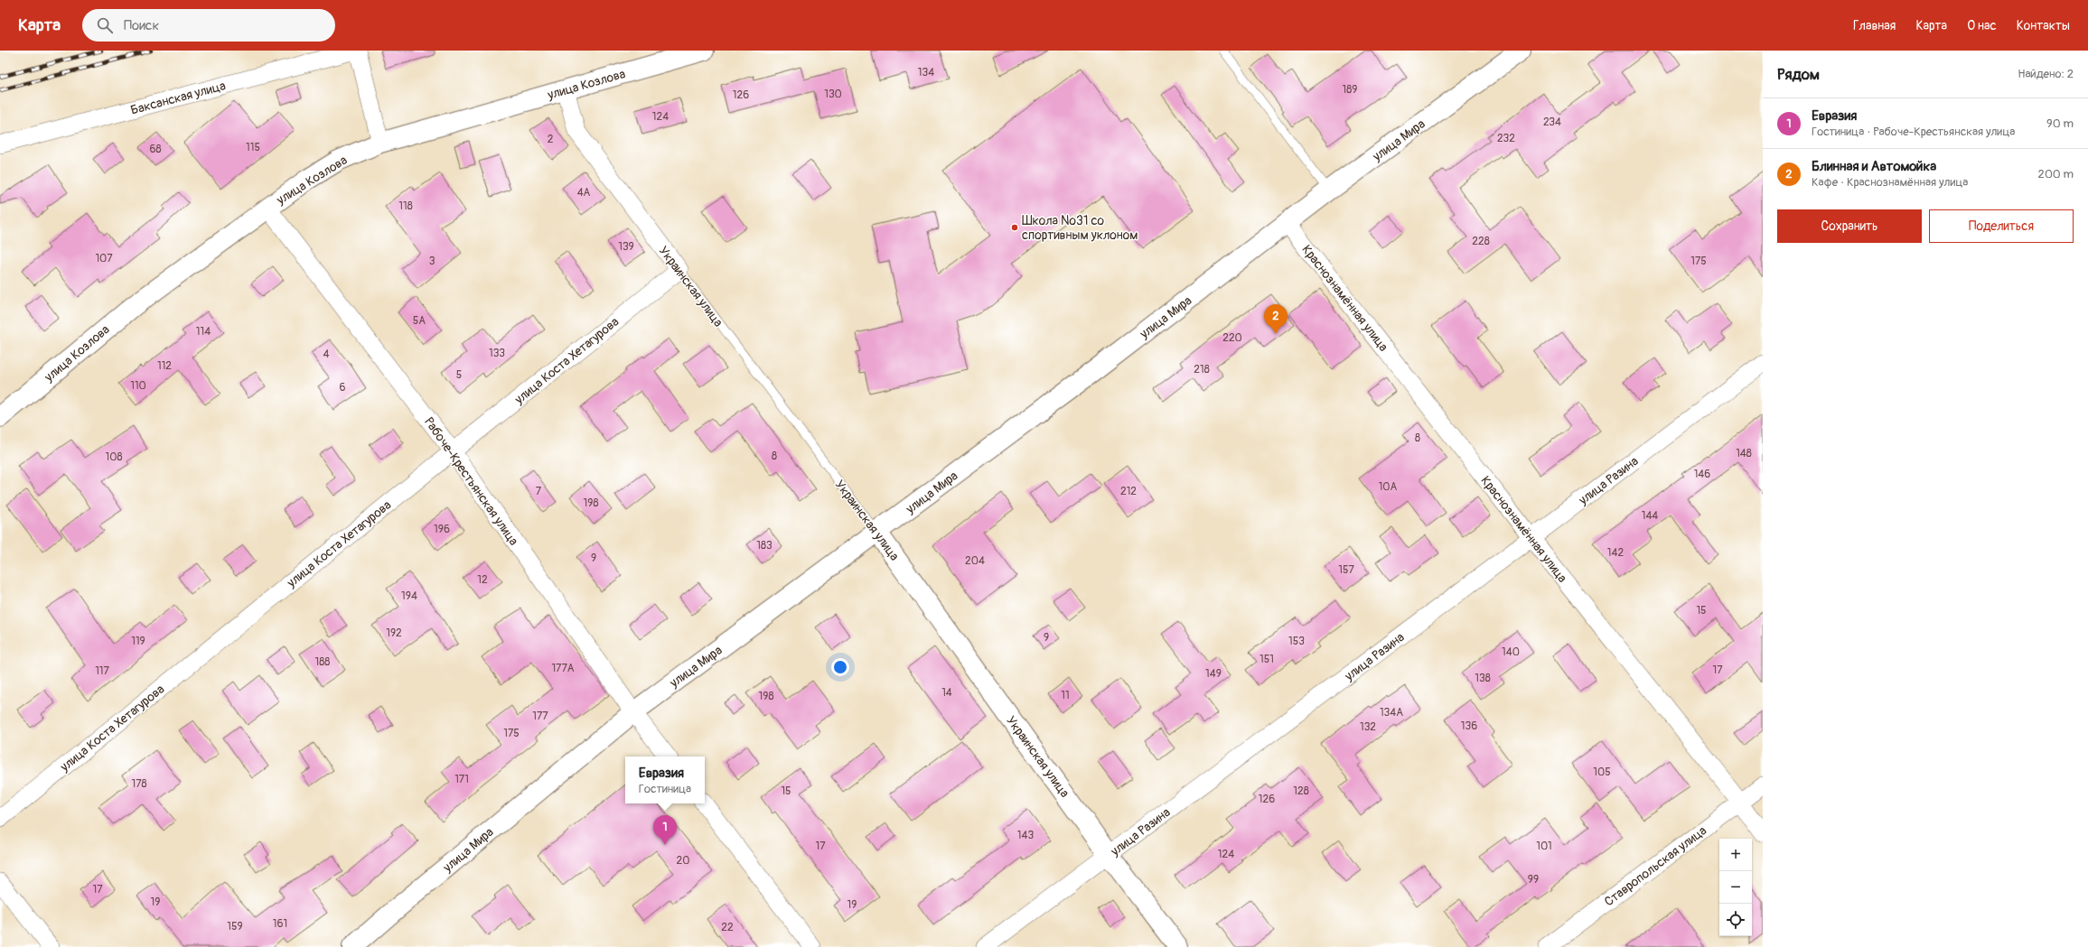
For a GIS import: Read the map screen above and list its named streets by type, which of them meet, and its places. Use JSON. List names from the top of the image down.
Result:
{
  "streets": {
    "main road": ["улица Козлова", "улица Мира", "Украинская улица"],
    "street": [
      "Баксанская улица",
      "Краснознамённая улица",
      "улица Коста Хетагурова",
      "улица Разина",
      "Рабоче-Крестьянская улица",
      "Ставропольская улица"
    ]
  },
  "crossings": [
    ["улица Козлова", "Баксанская улица"],
    ["улица Козлова", "Украинская улица"],
    ["улица Козлова", "Рабоче-Крестьянская улица"],
    ["улица Мира", "Украинская улица"],
    ["улица Мира", "Краснознамённая улица"],
    ["улица Мира", "Рабоче-Крестьянская улица"],
    ["Украинская улица", "улица Коста Хетагурова"],
    ["Украинская улица", "улица Разина"],
    ["Краснознамённая улица", "улица Разина"],
    ["Краснознамённая улица", "Ставропольская улица"],
    ["улица Коста Хетагурова", "Рабоче-Крестьянская улица"]
  ],
  "places": ["Школа №31 со спортивным уклоном"],
  "house_numbers": [
    "134",
    "189",
    "130",
    "126",
    "124",
    "234",
    "232",
    "2",
    "115",
    "68",
    "4А",
    "118",
    "228",
    "139",
    "107",
    "3",
    "175",
    "5А",
    "114",
    "220",
    "133",
    "4",
    "112",
    "218",
    "5",
    "110",
    "6",
    "8",
    "148",
    "8",
    "108",
    "146",
    "10А",
    "7",
    "212",
    "198",
    "144",
    "196",
    "183",
    "142",
    "9",
    "204",
    "157",
    "12",
    "194",
    "15",
    "192",
    "9",
    "119",
    "153",
    "140",
    "151",
    "188",
    "177А",
    "17",
    "117",
    "149",
    "138",
    "14",
    "11",
    "198",
    "134А",
    "177",
    "136",
    "132",
    "175",
    "105",
    "171",
    "178",
    "15",
    "128",
    "126",
    "143",
    "17",
    "101",
    "124",
    "20",
    "99",
    "17",
    "19",
    "19",
    "161",
    "159",
    "22"
  ],
  "page": {
    "header": "Карта",
    "search": "Поиск",
    "nav": [
      "Главная",
      "Карта",
      "О нас",
      "Контакты"
    ],
    "heading": ["Рядом", "Найдено: 2"],
    "list": [
      {
        "mark": "1",
        "name": "Евразия",
        "note": "Гостиница · Рабоче-Крестьянская улица",
        "value": "90 m"
      },
      {
        "mark": "2",
        "name": "Блинная и Автомойка",
        "note": "Кафе · Краснознамённая улица",
        "value": "200 m"
      }
    ],
    "buttons": ["Сохранить", "Поделиться"],
    "pins": ["2", "1"],
    "popup": ["Евразия", "Гостиница"],
    "map_buttons": ["+", "−"]
  }
}
